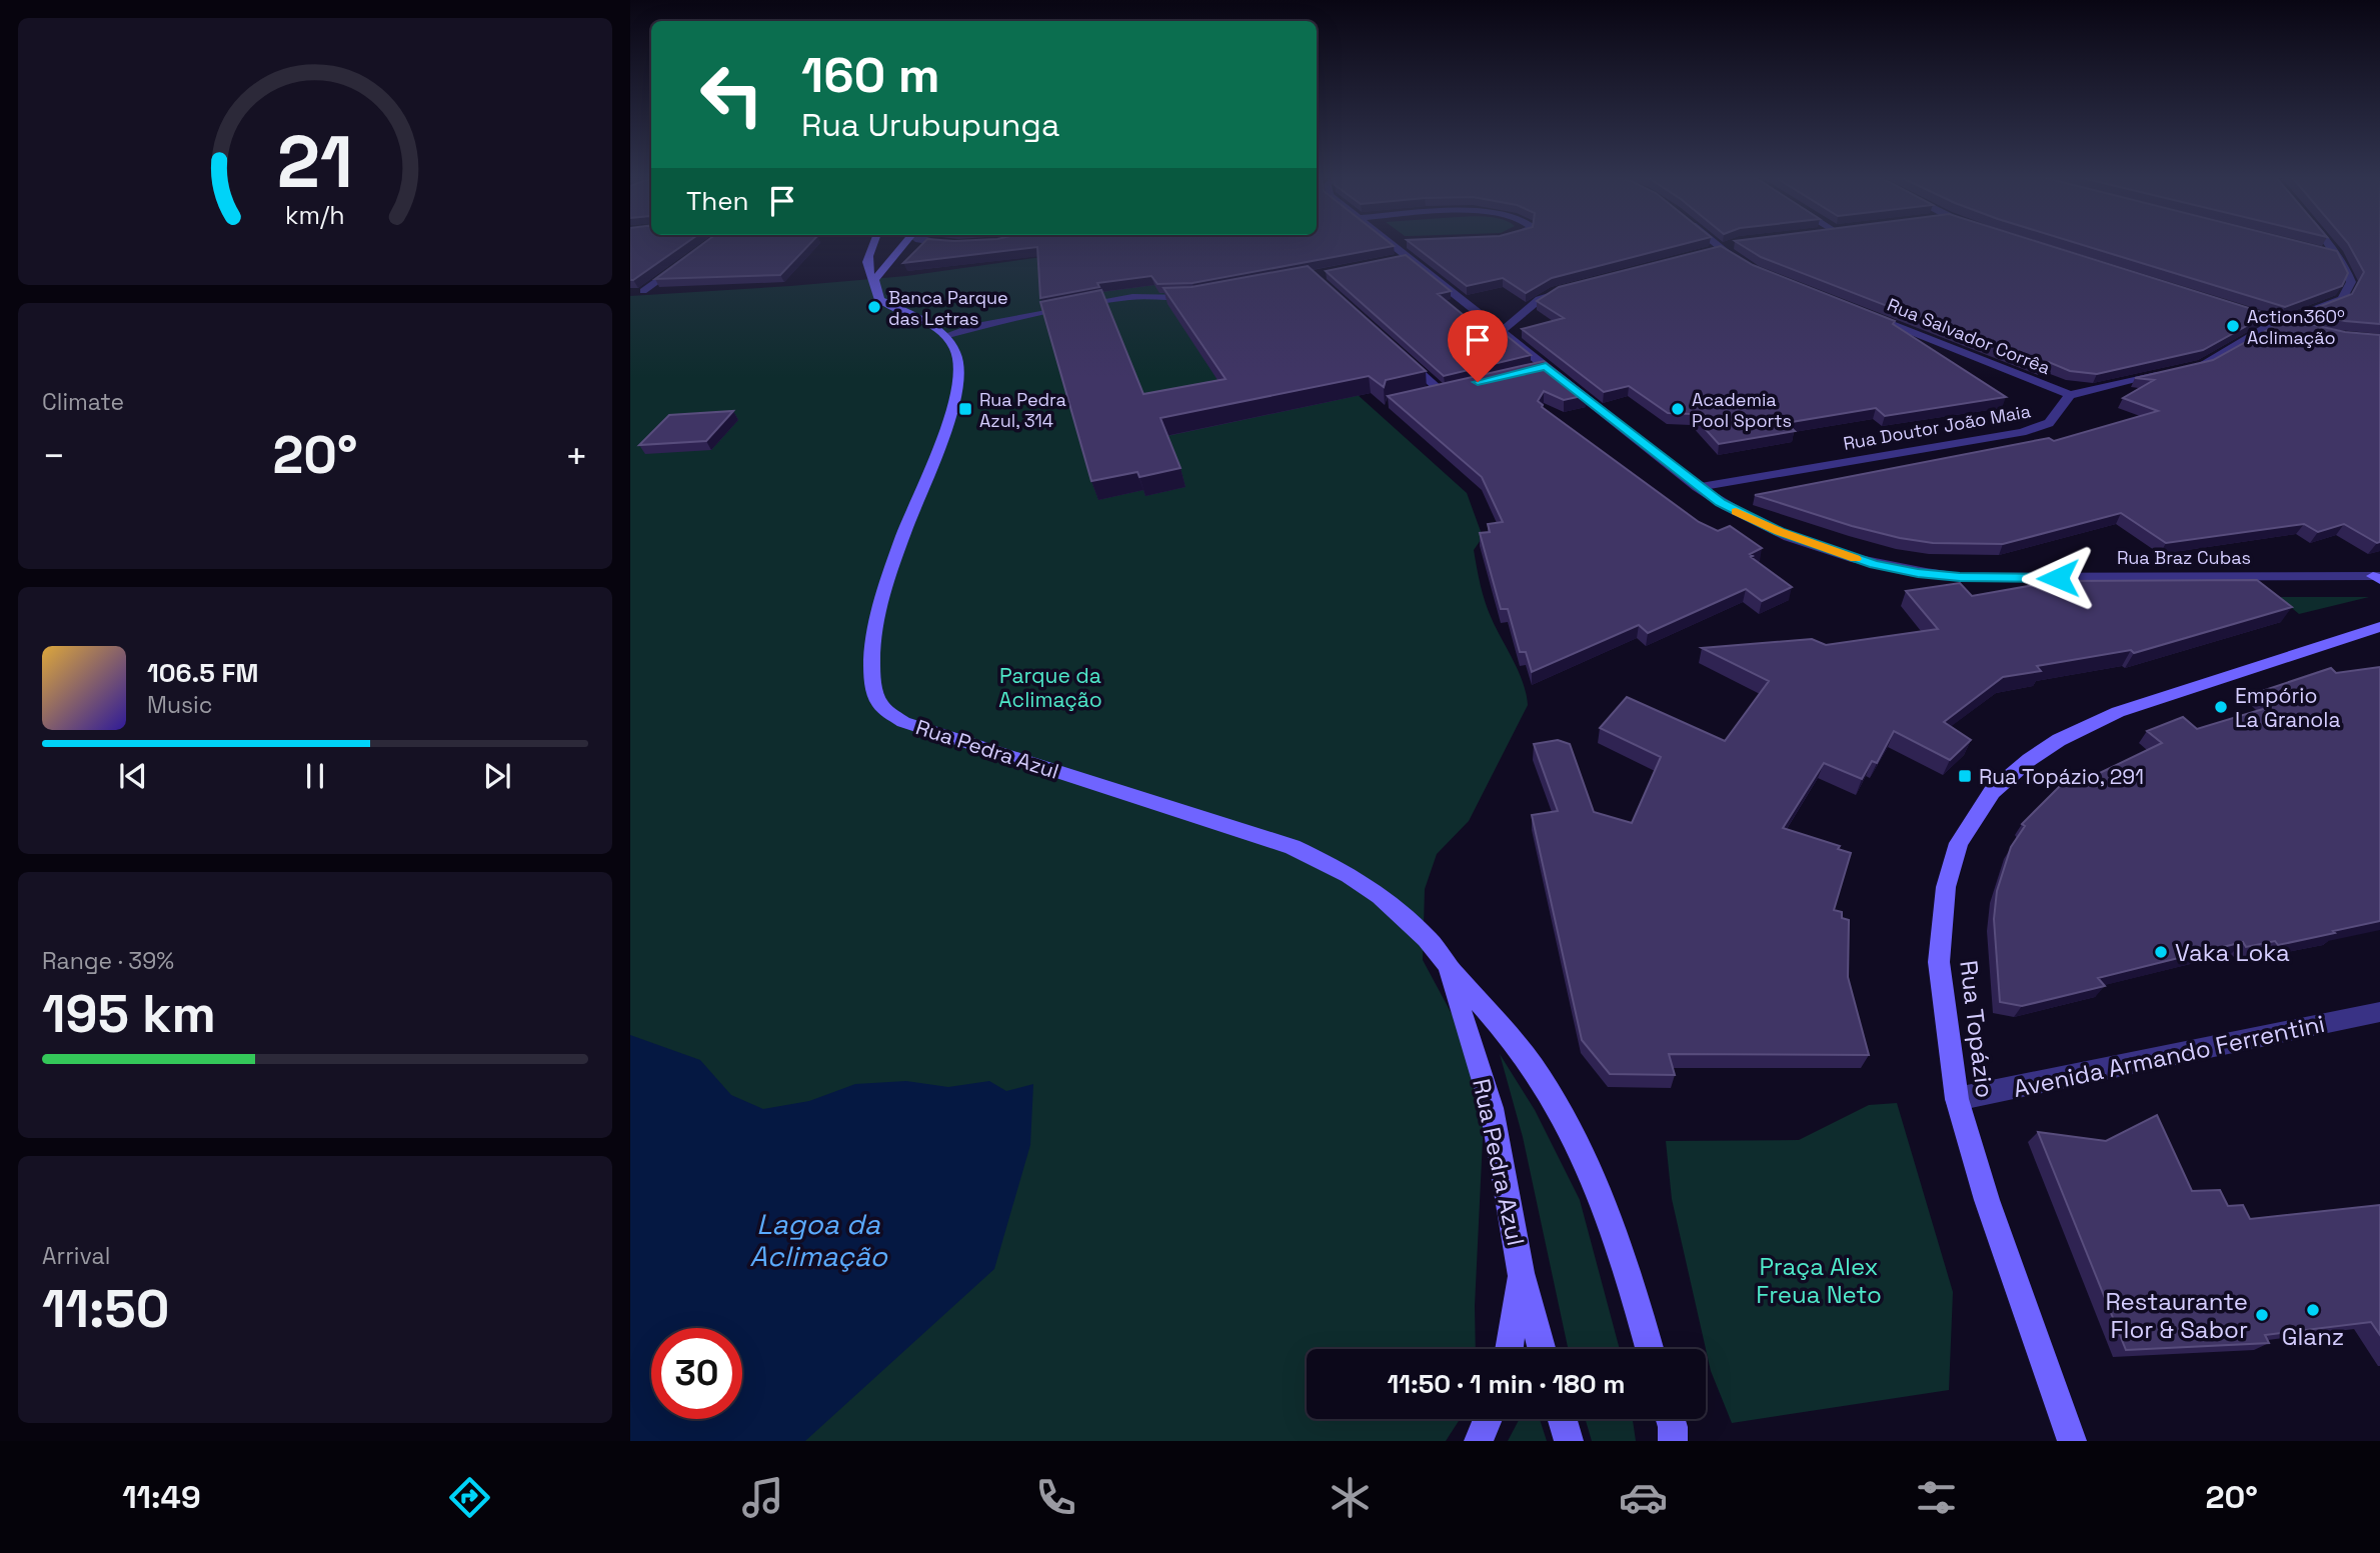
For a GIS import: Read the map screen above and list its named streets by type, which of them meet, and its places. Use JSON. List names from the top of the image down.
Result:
{
  "streets": {
    "street": [
      "Rua Salvador Corrêa",
      "Rua Doutor João Maia",
      "Rua Braz Cubas",
      "Rua Pedra Azul",
      "Rua Topázio",
      "Avenida Armando Ferrentini"
    ]
  },
  "crossings": [
    ["Rua Salvador Corrêa", "Rua Doutor João Maia"],
    ["Rua Doutor João Maia", "Rua Braz Cubas"],
    ["Rua Topázio", "Avenida Armando Ferrentini"]
  ],
  "water": ["Lagoa da Aclimação"],
  "parks": ["Parque da Aclimação", "Praça Alex Freua Neto"],
  "places": {
    "other": [
      "Banca Parque das Letras",
      "Action360º Aclimação",
      "Academia Pool Sports",
      "Empório La Granola",
      "Vaka Loka",
      "Glanz",
      "Restaurante Flor & Sabor"
    ],
    "transit": ["Rua Pedra Azul, 314", "Rua Topázio, 291"]
  },
  "page": {
    "turn": ["160 m", "Rua Urubupunga"],
    "then": "Then",
    "tile": [
      "Climate",
      ["Range · 39%", "195 km"],
      ["Arrival", "11:50"]
    ],
    "heat": ["−", "20°", "+"],
    "song": ["106.5 FM", "Music"],
    "limit": "30",
    "trip": "11:50 · 1 min · 180 m",
    "tabs": ["11:49", "20°"],
    "gauge": ["21", "km/h"]
  }
}
